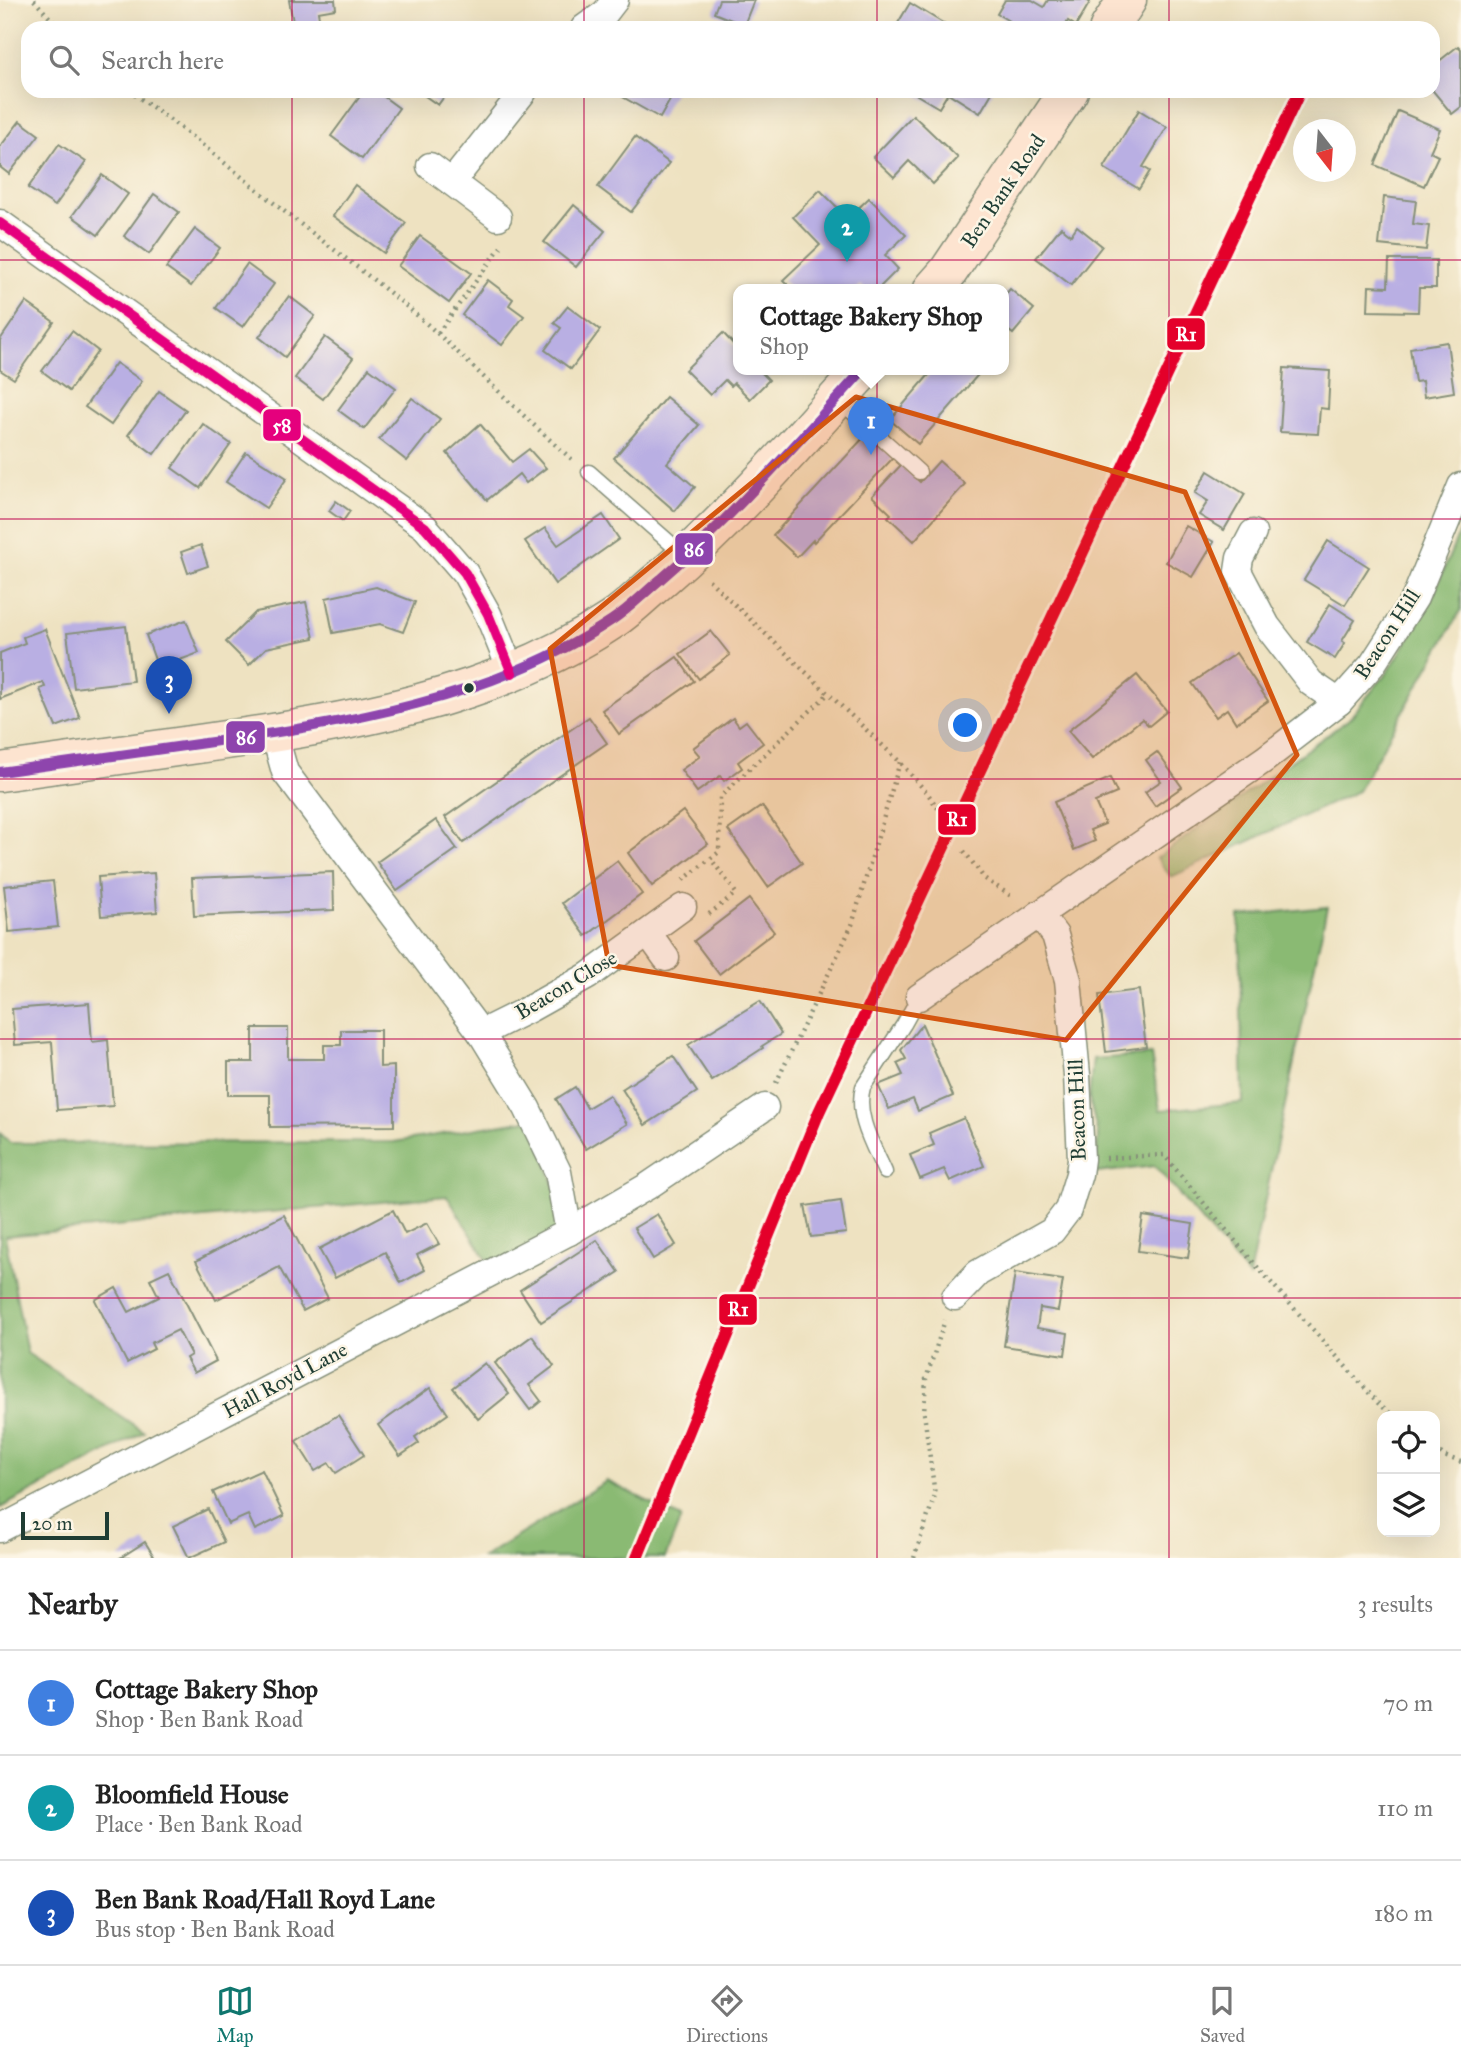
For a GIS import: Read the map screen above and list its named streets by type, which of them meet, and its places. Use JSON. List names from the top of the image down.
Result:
{
  "streets": {
    "main road": ["Ben Bank Road"],
    "street": ["Beacon Hill", "Beacon Close", "Hall Royd Lane"]
  },
  "lines": ["transit line R1", "transit line 58", "transit line 86"],
  "scale_bar": "20 m",
  "north": "bottom",
  "page": {
    "search": "Search here",
    "pins": ["2", "1", "3"],
    "popup": ["Cottage Bakery Shop", "Shop"],
    "scale": "20 m",
    "heading": ["Nearby", "3 results"],
    "list": [
      {
        "mark": "1",
        "name": "Cottage Bakery Shop",
        "note": "Shop · Ben Bank Road",
        "value": "70 m"
      },
      {
        "mark": "2",
        "name": "Bloomfield House",
        "note": "Place · Ben Bank Road",
        "value": "110 m"
      },
      {
        "mark": "3",
        "name": "Ben Bank Road/Hall Royd Lane",
        "note": "Bus stop · Ben Bank Road",
        "value": "180 m"
      }
    ],
    "nav": ["Map", "Directions", "Saved"]
  }
}
